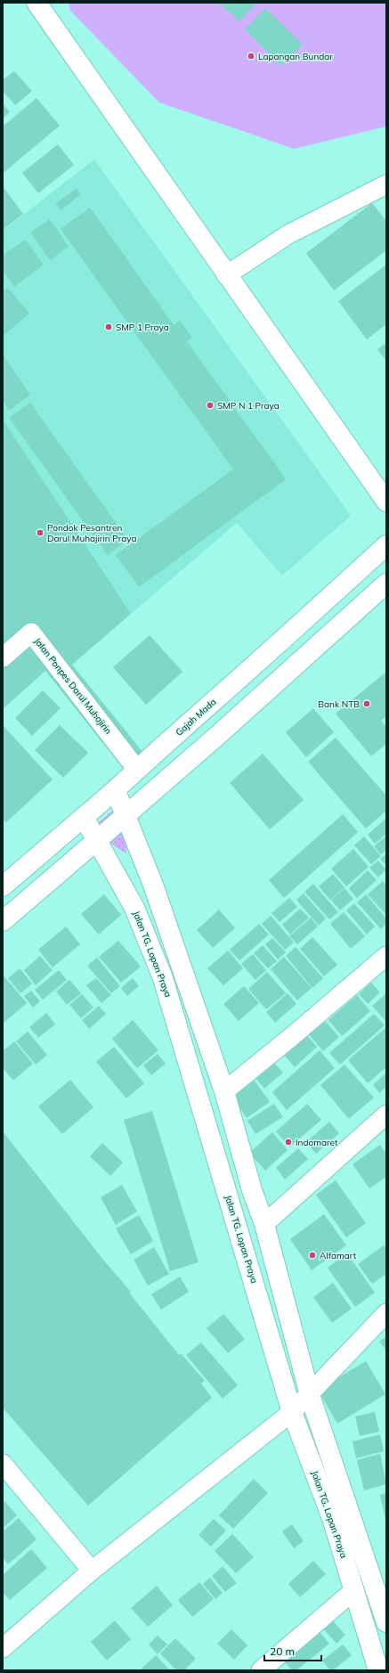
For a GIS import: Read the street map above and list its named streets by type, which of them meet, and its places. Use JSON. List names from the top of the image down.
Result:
{
  "streets": {
    "main road": ["Gajah Mada", "Jalan TG. Lopan Praya"],
    "street": ["Jalan Ponpes Darul Muhajirin"]
  },
  "crossings": [
    ["Jalan Ponpes Darul Muhajirin", "Gajah Mada"],
    ["Gajah Mada", "Jalan TG. Lopan Praya"]
  ],
  "places": [
    "Lapangan Bundar",
    "SMP 1 Praya",
    "SMP N 1 Praya",
    "Pondok Pesantren Darul Muhajirin Praya",
    "Bank NTB",
    "Indomaret",
    "Alfamart"
  ],
  "scale_bar": "20 m"
}
